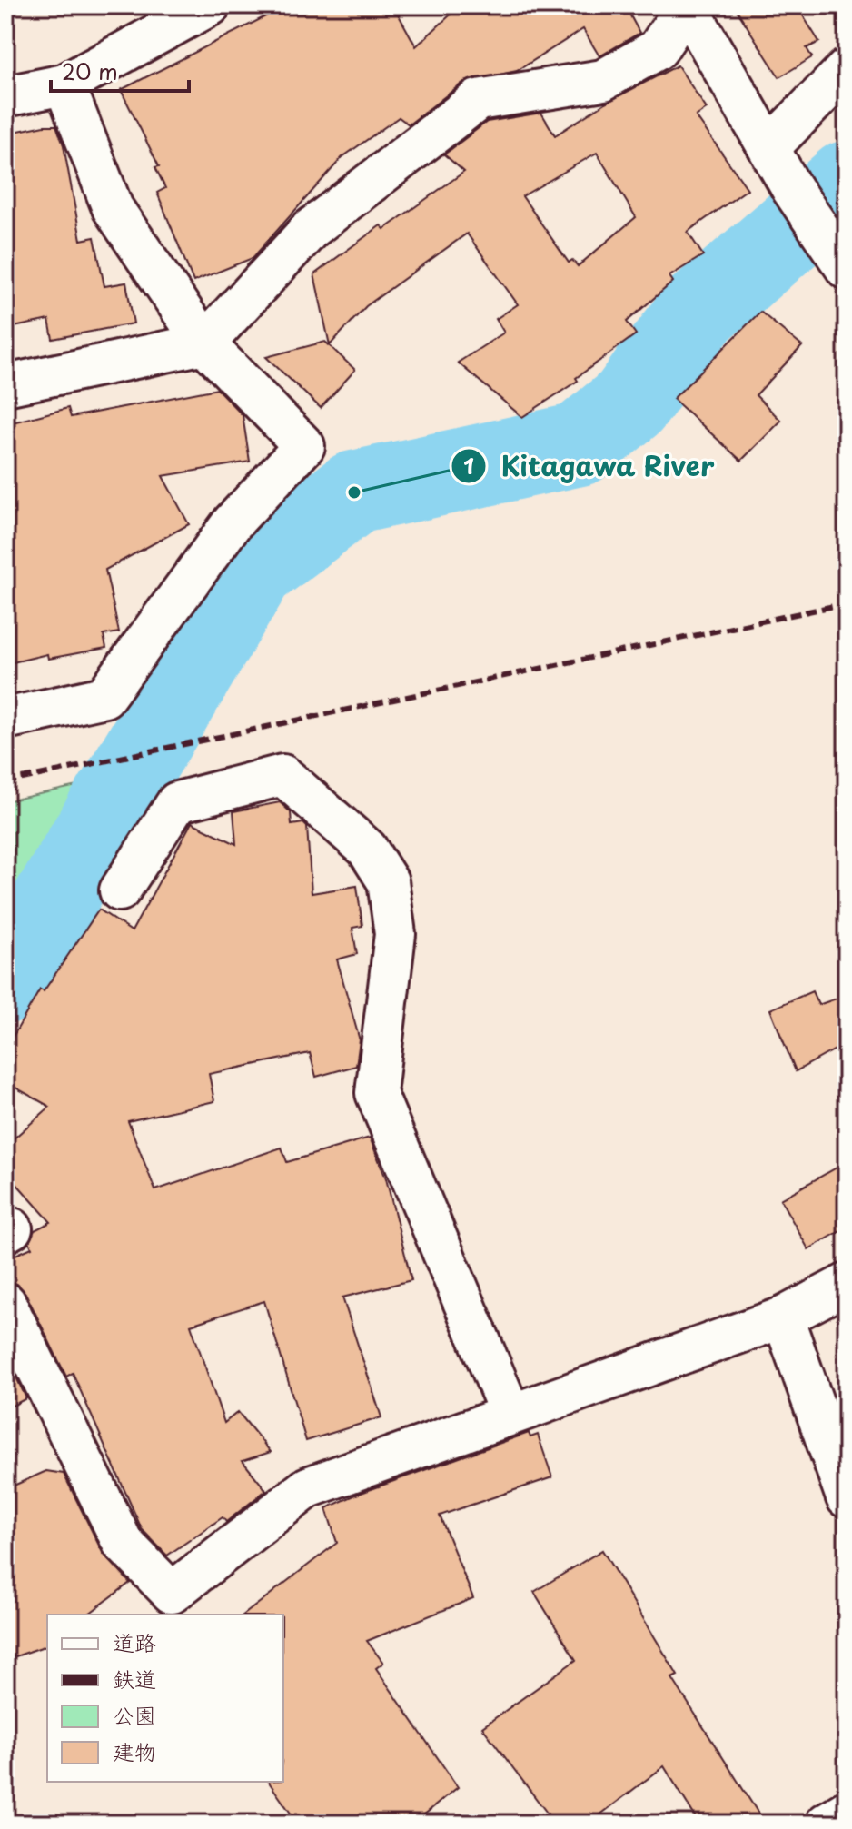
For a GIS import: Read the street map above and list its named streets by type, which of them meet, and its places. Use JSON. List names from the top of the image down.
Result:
{
  "places": ["Kitagawa River"],
  "legend": [
    "道路",
    "鉄道",
    "公園",
    "建物"
  ],
  "scale_bar": "20 m"
}
